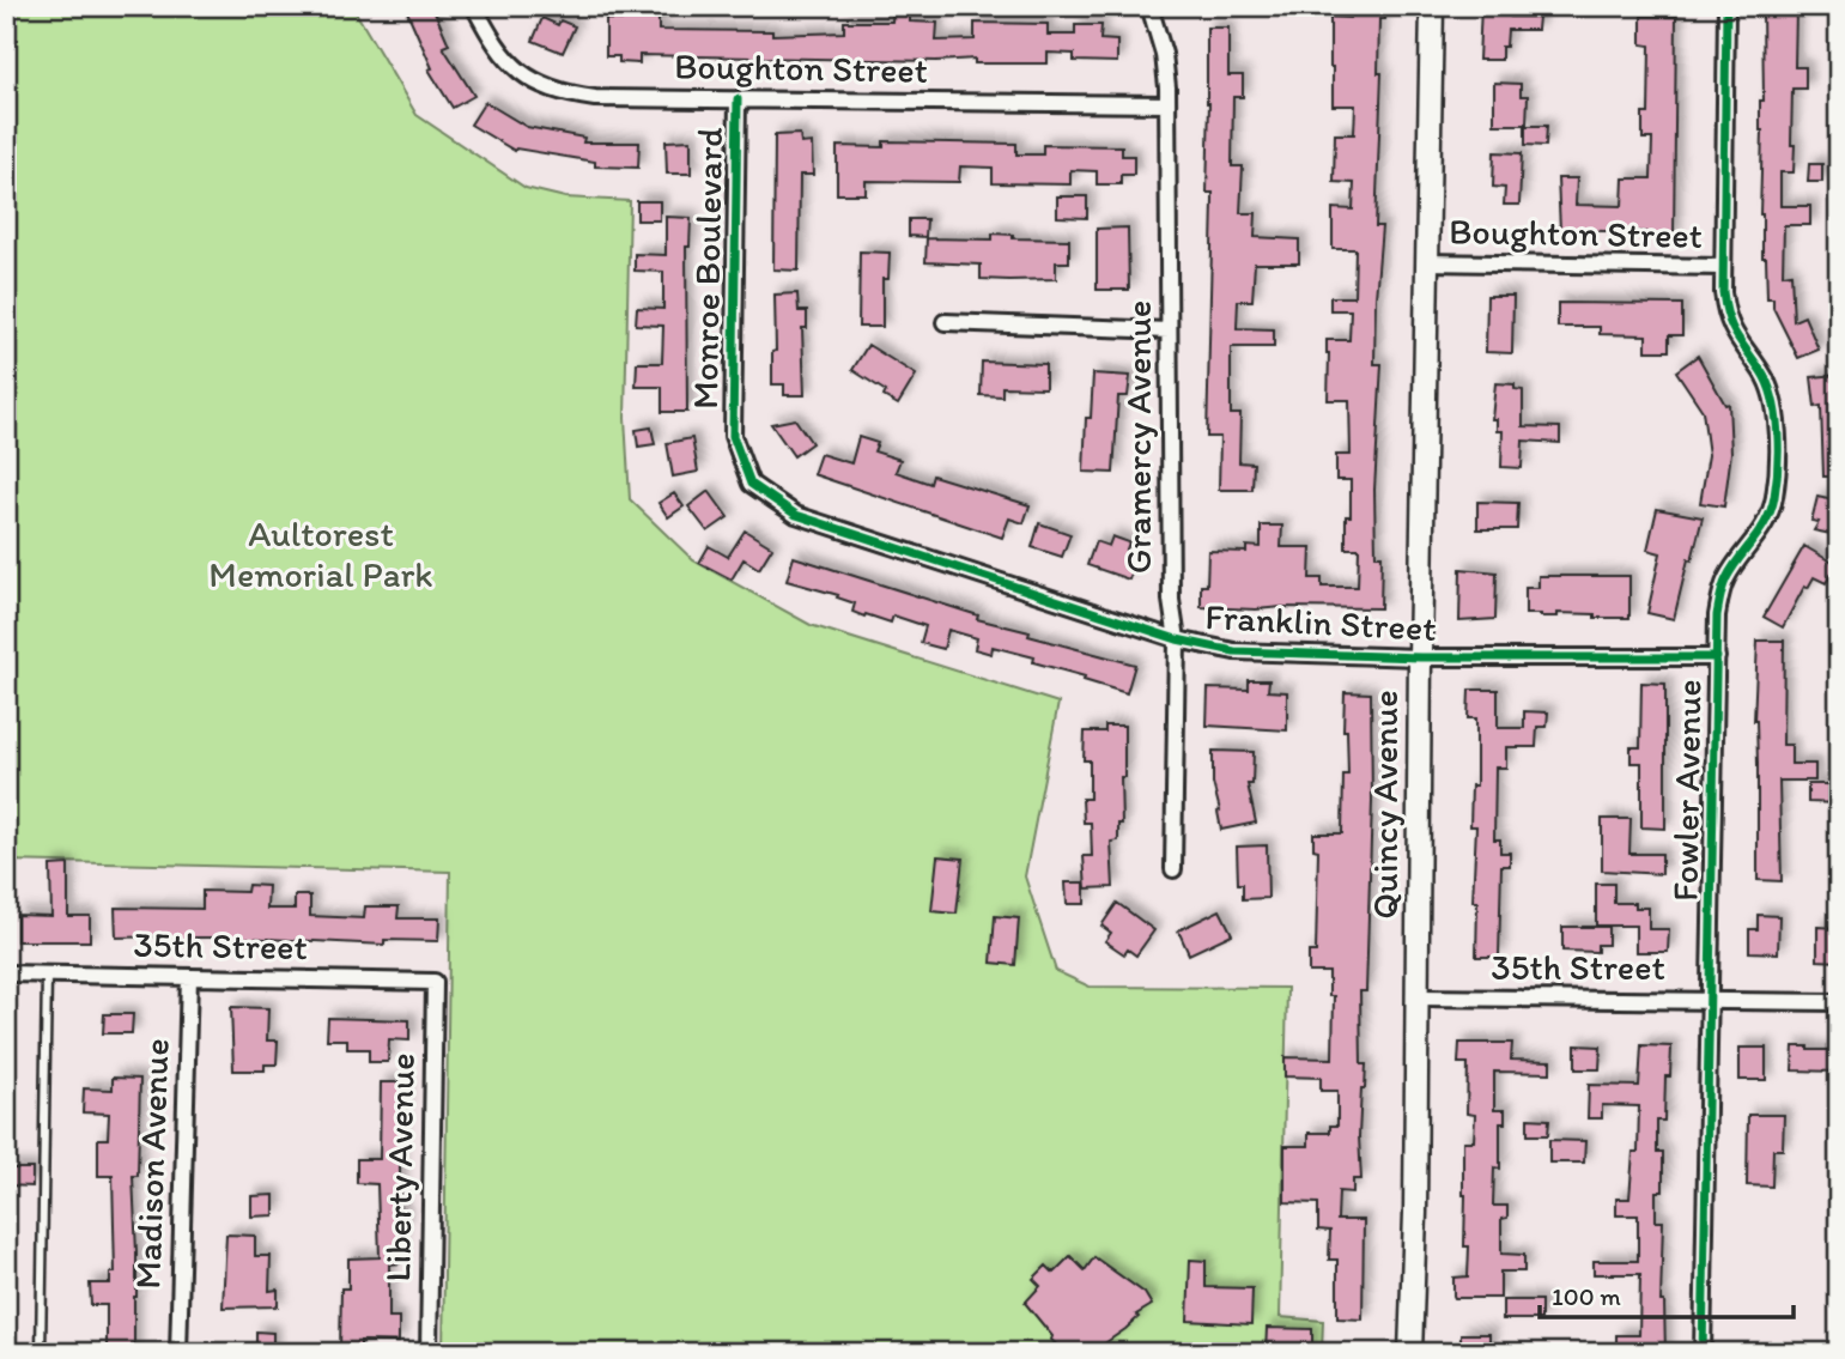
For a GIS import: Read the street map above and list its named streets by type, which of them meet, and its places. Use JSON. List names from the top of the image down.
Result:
{
  "streets": {
    "street": [
      "Boughton Street",
      "Monroe Boulevard",
      "Gramercy Avenue",
      "Franklin Street",
      "Fowler Avenue",
      "Quincy Avenue",
      "35th Street",
      "Madison Avenue",
      "Liberty Avenue"
    ]
  },
  "crossings": [
    ["Boughton Street", "Monroe Boulevard"],
    ["Boughton Street", "Gramercy Avenue"],
    ["Boughton Street", "Fowler Avenue"],
    ["Boughton Street", "Quincy Avenue"],
    ["Monroe Boulevard", "Franklin Street"],
    ["Gramercy Avenue", "Franklin Street"],
    ["Franklin Street", "Fowler Avenue"],
    ["Franklin Street", "Quincy Avenue"],
    ["Fowler Avenue", "35th Street"],
    ["Quincy Avenue", "35th Street"],
    ["35th Street", "Madison Avenue"],
    ["35th Street", "Liberty Avenue"]
  ],
  "parks": ["Aultorest Memorial Park"],
  "scale_bar": "100 m"
}
